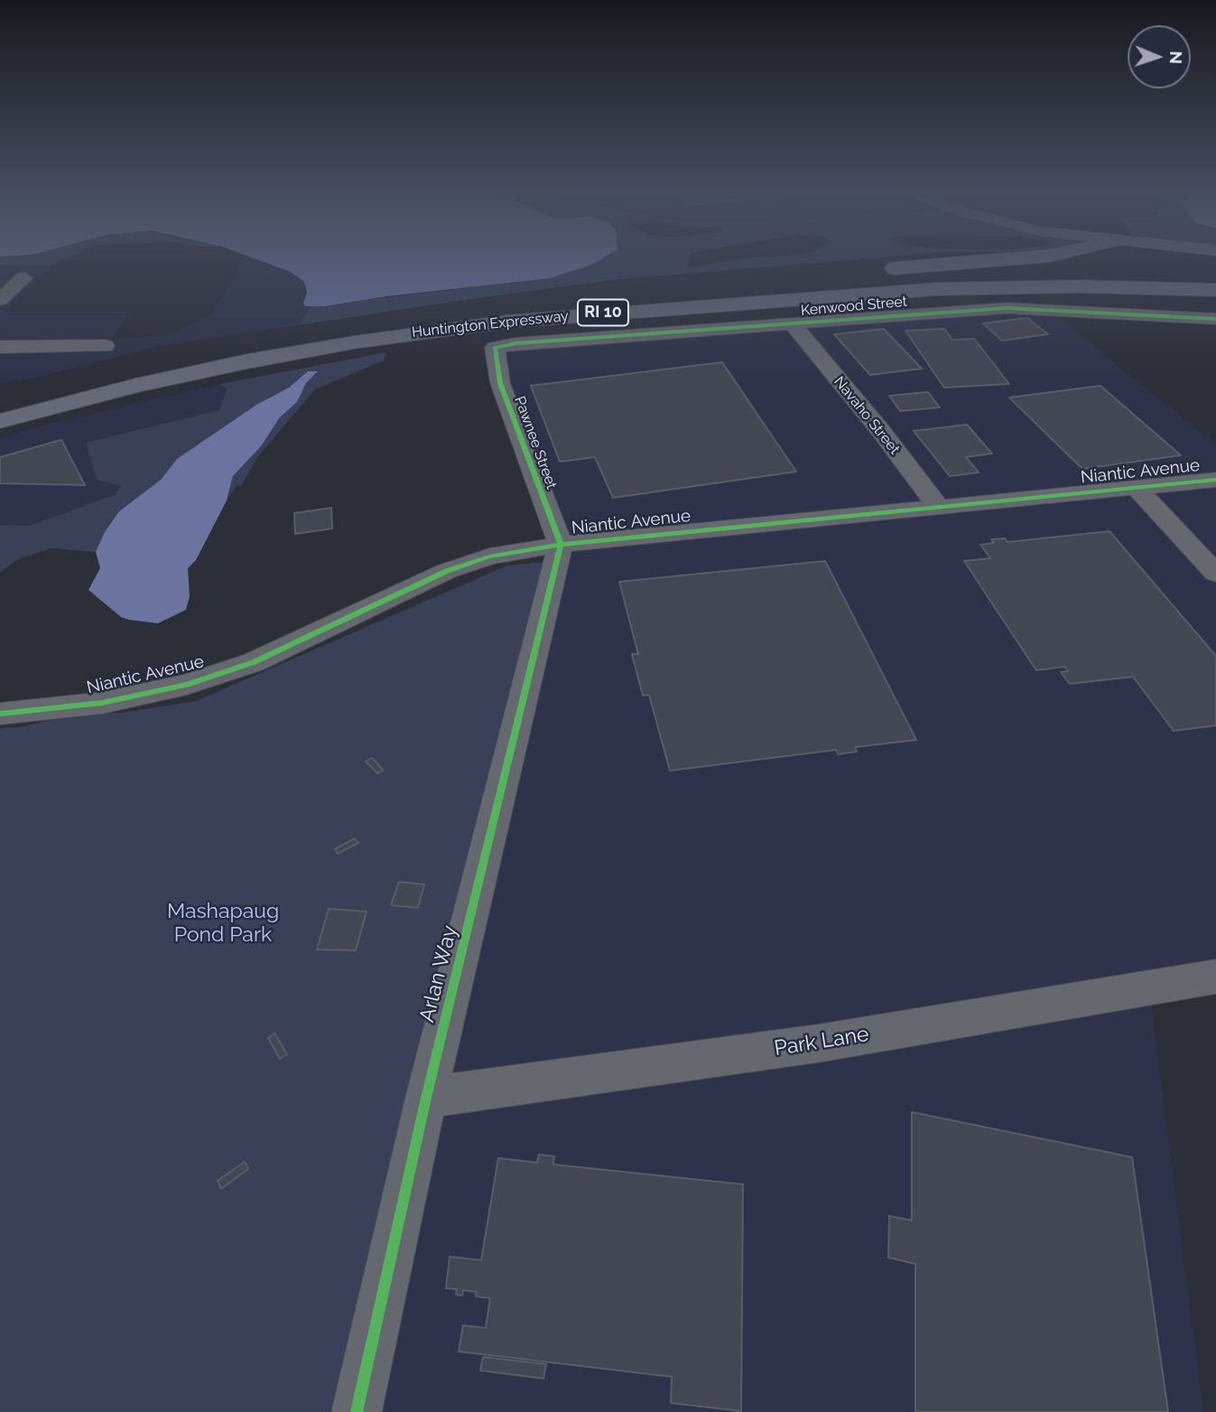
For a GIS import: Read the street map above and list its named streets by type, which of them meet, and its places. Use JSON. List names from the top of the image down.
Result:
{
  "streets": {
    "highway": ["RI 10", "Huntington Expressway"],
    "street": [
      "Kenwood Street",
      "Navaho Street",
      "Pawnee Street",
      "Niantic Avenue",
      "Arlan Way",
      "Park Lane"
    ]
  },
  "crossings": [
    ["Kenwood Street", "Navaho Street"],
    ["Kenwood Street", "Pawnee Street"],
    ["Navaho Street", "Niantic Avenue"],
    ["Pawnee Street", "Niantic Avenue"],
    ["Pawnee Street", "Arlan Way"],
    ["Niantic Avenue", "Arlan Way"],
    ["Arlan Way", "Park Lane"]
  ],
  "parks": ["Mashapaug Pond Park"],
  "north": "right"
}
